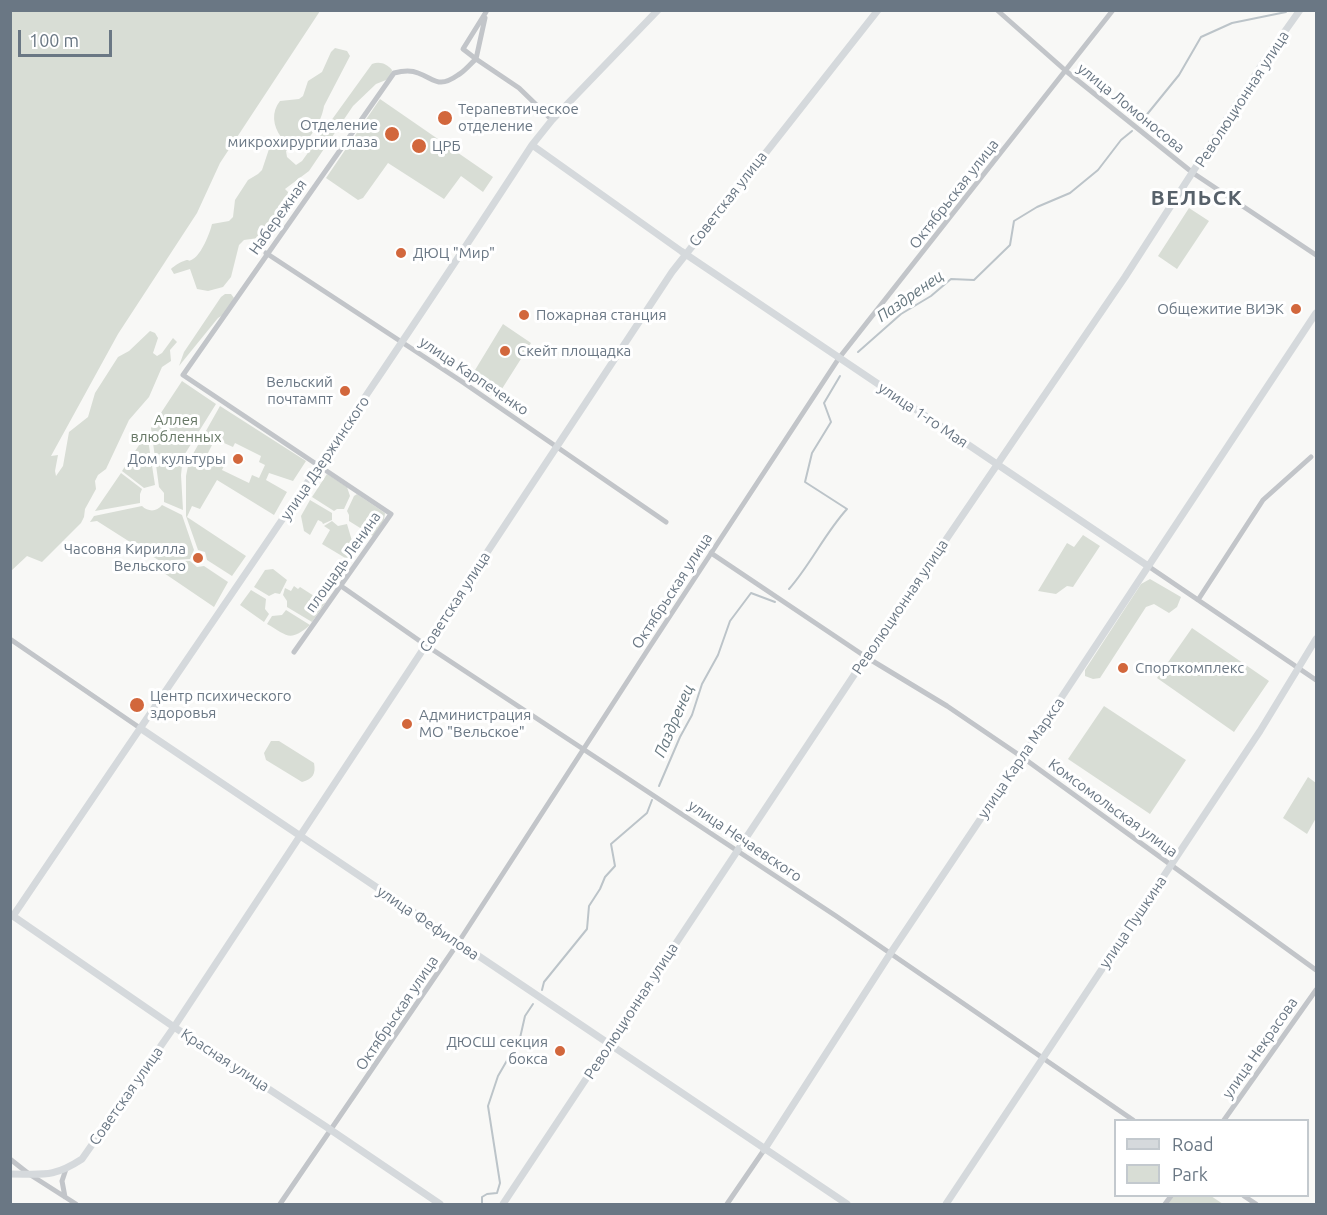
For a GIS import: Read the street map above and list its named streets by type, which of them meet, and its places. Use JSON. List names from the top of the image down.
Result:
{
  "streets": {
    "main road": [
      "Революционная улица",
      "Советская улица",
      "улица 1-го Мая",
      "улица Дзержинского",
      "улица Карла Маркса",
      "улица Пушкина",
      "улица Фефилова",
      "Красная улица"
    ],
    "street": [
      "улица Ломоносова",
      "Октябрьская улица",
      "Набережная",
      "улица Карпеченко",
      "площадь Ленина",
      "Комсомольская улица",
      "улица Нечаевского",
      "улица Некрасова"
    ]
  },
  "crossings": [
    ["Революционная улица", "улица Ломоносова"],
    ["Революционная улица", "улица 1-го Мая"],
    ["Революционная улица", "Комсомольская улица"],
    ["Революционная улица", "улица Нечаевского"],
    ["Революционная улица", "улица Фефилова"],
    ["улица Ломоносова", "Октябрьская улица"],
    ["Октябрьская улица", "улица 1-го Мая"],
    ["Октябрьская улица", "Комсомольская улица"],
    ["Октябрьская улица", "улица Нечаевского"],
    ["Октябрьская улица", "улица Фефилова"],
    ["Октябрьская улица", "Красная улица"],
    ["Советская улица", "улица Карпеченко"],
    ["Советская улица", "улица 1-го Мая"],
    ["Советская улица", "улица Нечаевского"],
    ["Советская улица", "улица Фефилова"],
    ["Советская улица", "Красная улица"],
    ["Набережная", "улица Карпеченко"],
    ["Набережная", "площадь Ленина"],
    ["улица Карпеченко", "улица Дзержинского"],
    ["улица 1-го Мая", "улица Дзержинского"],
    ["улица 1-го Мая", "улица Карла Маркса"],
    ["улица 1-го Мая", "улица Пушкина"],
    ["улица Дзержинского", "площадь Ленина"],
    ["улица Дзержинского", "улица Фефилова"],
    ["улица Дзержинского", "Красная улица"],
    ["площадь Ленина", "улица Нечаевского"],
    ["улица Карла Маркса", "Комсомольская улица"],
    ["улица Карла Маркса", "улица Нечаевского"],
    ["улица Карла Маркса", "улица Фефилова"],
    ["Комсомольская улица", "улица Пушкина"],
    ["улица Нечаевского", "улица Пушкина"]
  ],
  "districts": ["ВЕЛЬСК"],
  "water": ["Паздренец"],
  "parks": ["Аллея влюбленных"],
  "places": [
    "Терапевтическое отделение",
    "Отделение микрохирургии глаза",
    "ЦРБ",
    "ДЮЦ \"Мир\"",
    "Общежитие ВИЭК",
    "Пожарная станция",
    "Скейт площадка",
    "Вельский почтампт",
    "Дом культуры",
    "Часовня Кирилла Вельского",
    "Спорткомплекс",
    "Центр психического здоровья",
    "Администрация МО \"Вельское\"",
    "ДЮСШ секция бокса"
  ],
  "legend": ["Road", "Park"],
  "scale_bar": "100 m"
}
